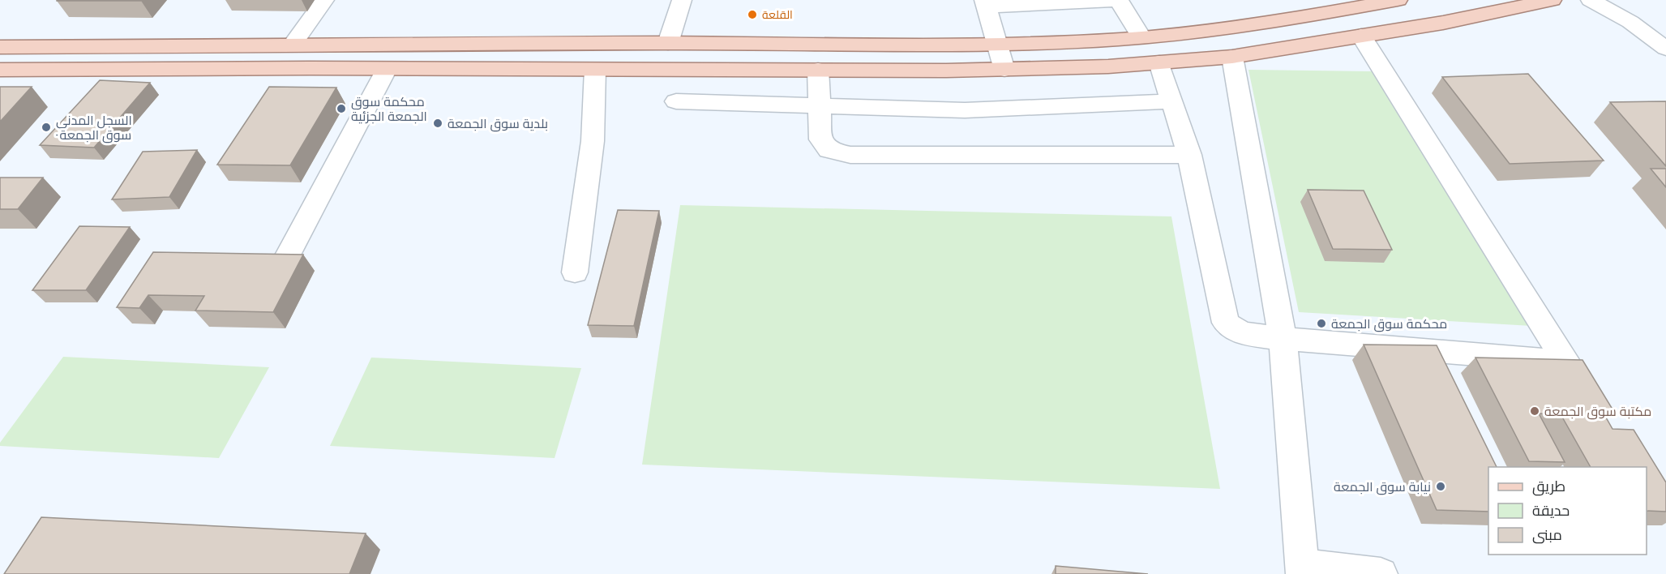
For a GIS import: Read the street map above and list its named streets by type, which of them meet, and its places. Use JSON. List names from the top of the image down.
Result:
{
  "places": [
    "القلعة",
    "محكمة سوق الجمعة الجزئية",
    "بلدية سوق الجمعة",
    "السجل المدني -سوق الجمعة",
    "محكمة سوق الجمعة",
    "مكتبة سوق الجمعة",
    "نيابة سوق الجمعة"
  ],
  "legend": ["طريق", "حديقة", "مبنى"]
}
